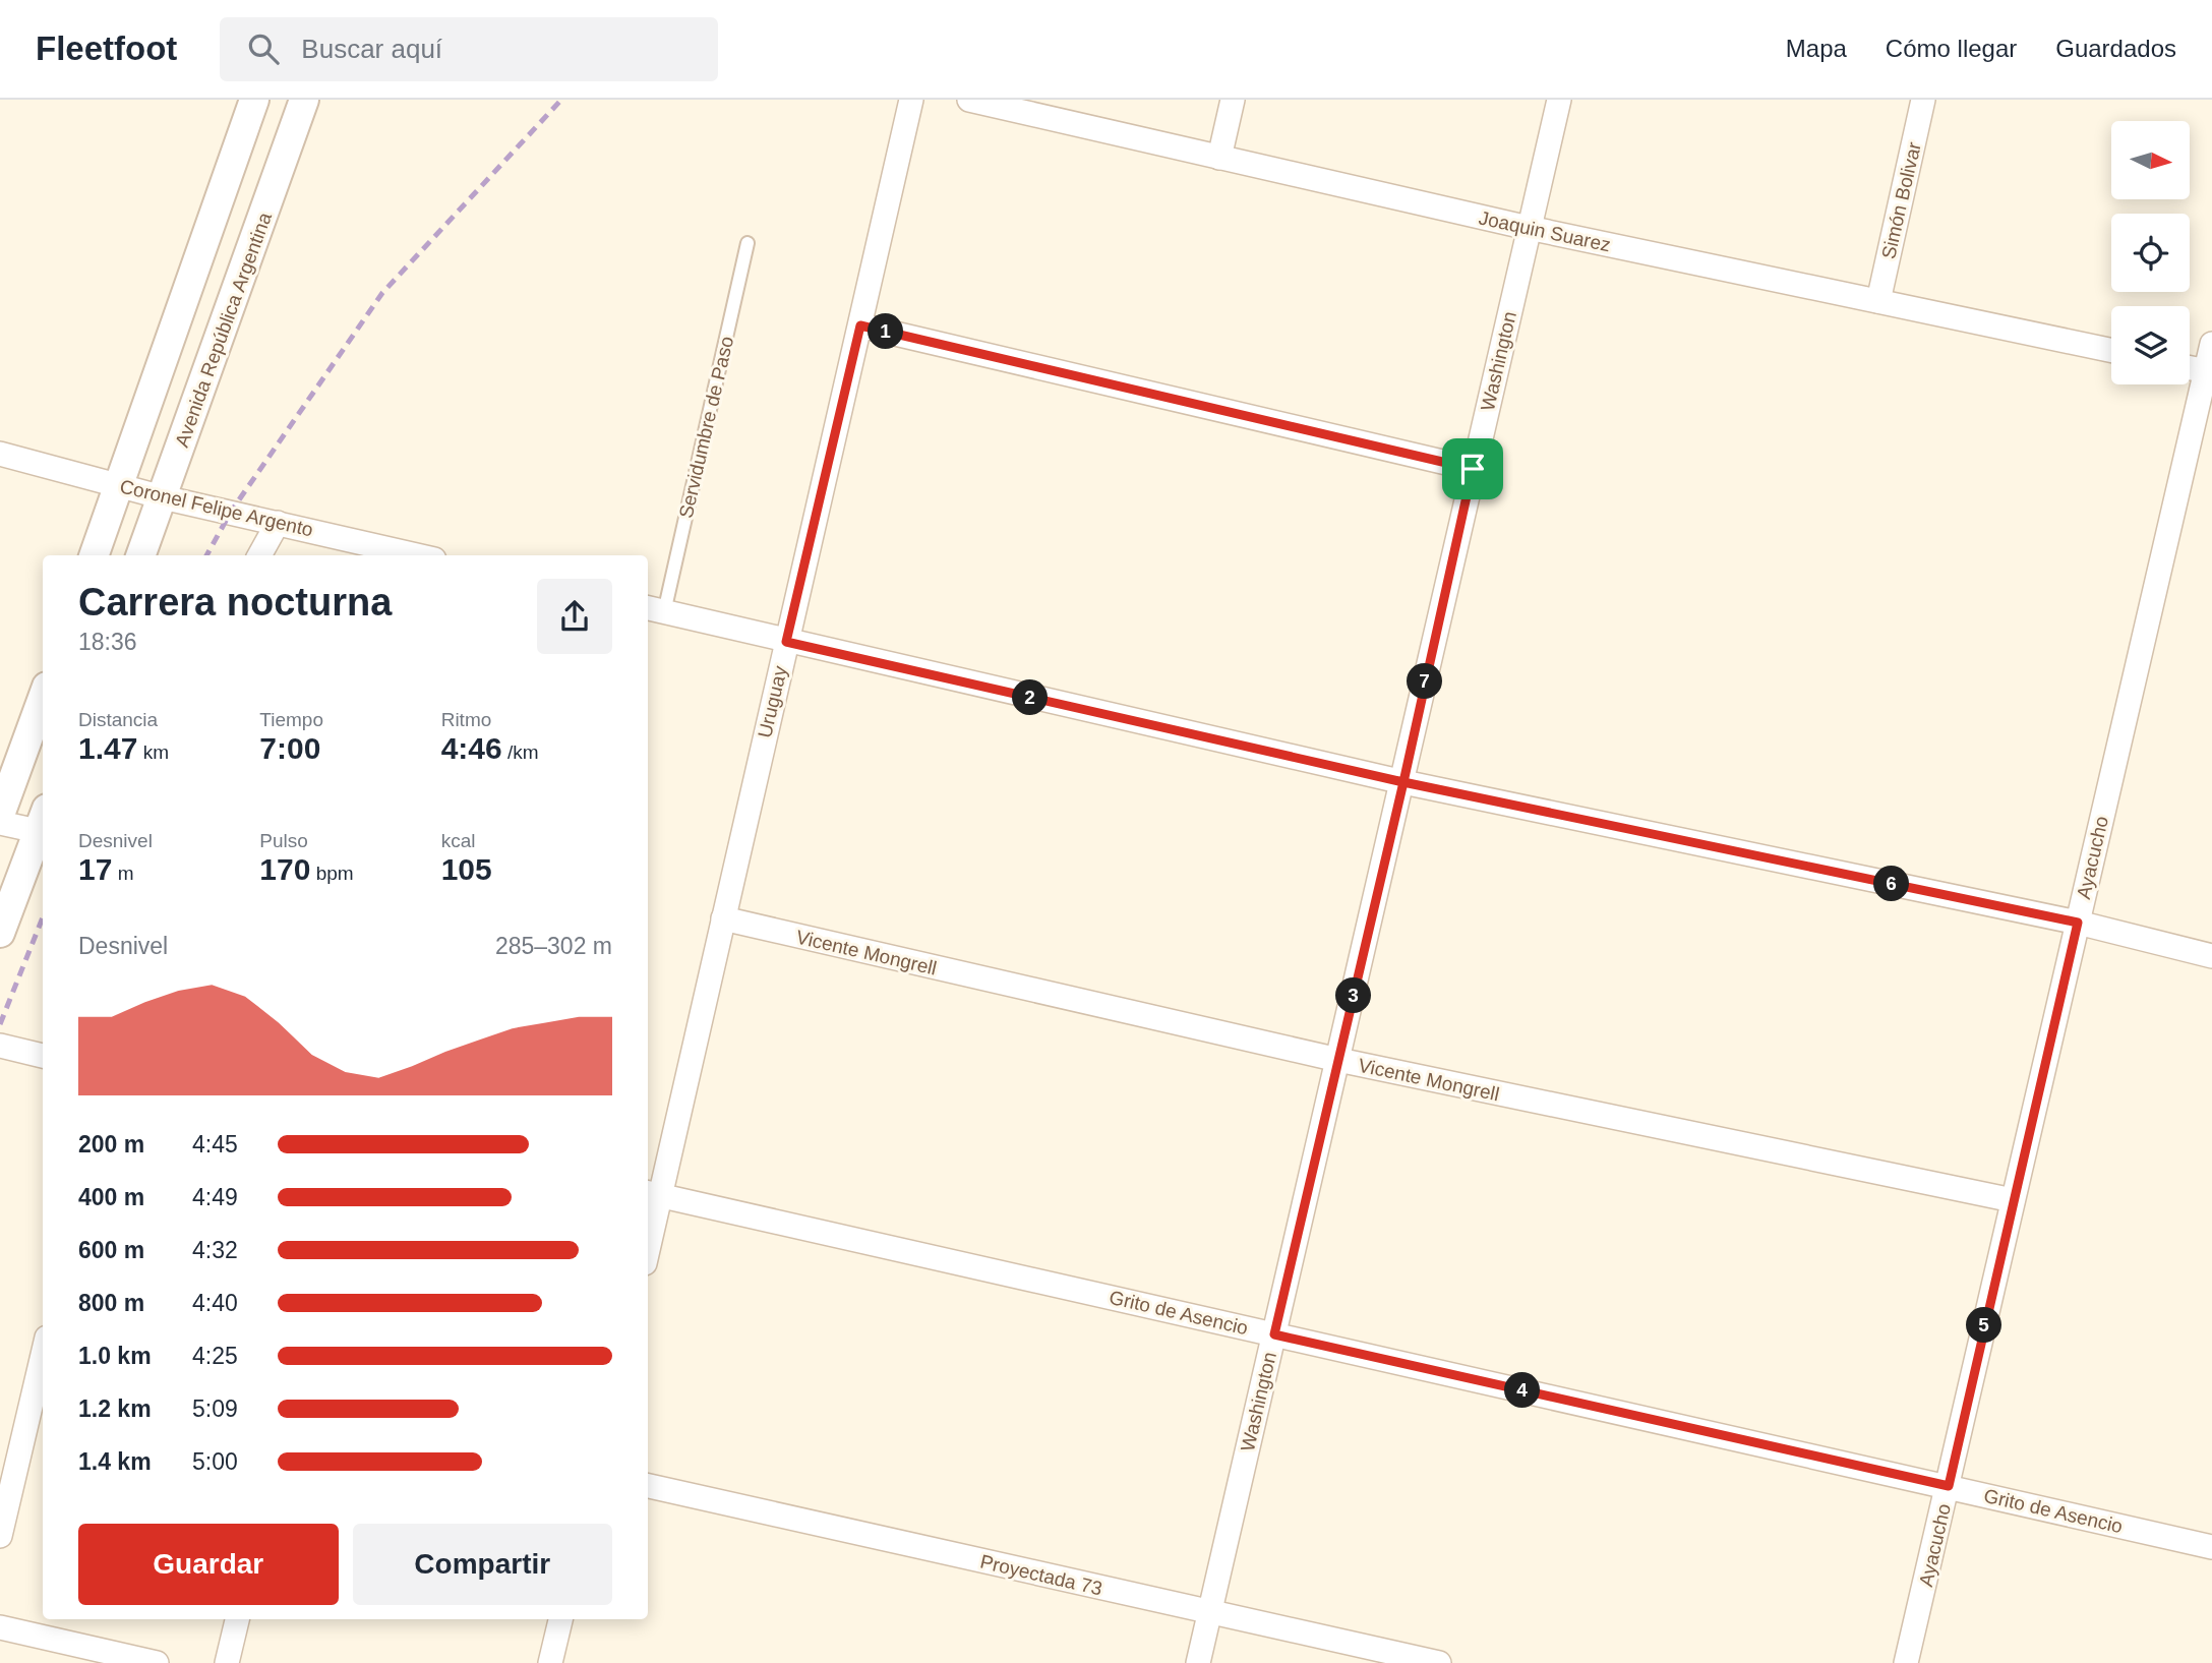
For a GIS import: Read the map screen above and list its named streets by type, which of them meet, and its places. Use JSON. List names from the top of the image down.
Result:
{
  "streets": {
    "street": [
      "Simón Bolivar",
      "Joaquin Suarez",
      "Avenida República Argentina",
      "Washington",
      "Coronel Felipe Argento",
      "Uruguay",
      "Ayacucho",
      "Vicente Mongrell",
      "Grito de Asencio",
      "Proyectada 73"
    ],
    "lane": ["Servidumbre de Paso"]
  },
  "crossings": [
    ["Simón Bolivar", "Joaquin Suarez"],
    ["Joaquin Suarez", "Washington"],
    ["Avenida República Argentina", "Coronel Felipe Argento"],
    ["Washington", "Vicente Mongrell"],
    ["Washington", "Grito de Asencio"],
    ["Washington", "Proyectada 73"],
    ["Uruguay", "Vicente Mongrell"],
    ["Uruguay", "Grito de Asencio"],
    ["Ayacucho", "Vicente Mongrell"],
    ["Ayacucho", "Grito de Asencio"]
  ],
  "north": "right",
  "page": {
    "header": "Fleetfoot",
    "search": "Buscar aquí",
    "nav": ["Mapa", "Cómo llegar", "Guardados"],
    "pins": [
      "1",
      "7",
      "2",
      "6",
      "3",
      "5",
      "4"
    ],
    "heading": ["Carrera nocturna", "18:36"],
    "stats": [
      ["Distancia", "1.47 km"],
      ["Tiempo", "7:00"],
      ["Ritmo", "4:46 /km"],
      ["Desnivel", "17 m"],
      ["Pulso", "170 bpm"],
      ["kcal", "105"]
    ],
    "chart": ["Desnivel", "285–302 m"],
    "list": [
      {
        "name": "200 m",
        "note": "4:45"
      },
      {
        "name": "400 m",
        "note": "4:49"
      },
      {
        "name": "600 m",
        "note": "4:32"
      },
      {
        "name": "800 m",
        "note": "4:40"
      },
      {
        "name": "1.0 km",
        "note": "4:25"
      },
      {
        "name": "1.2 km",
        "note": "5:09"
      },
      {
        "name": "1.4 km",
        "note": "5:00"
      }
    ],
    "buttons": ["Guardar", "Compartir"]
  }
}
